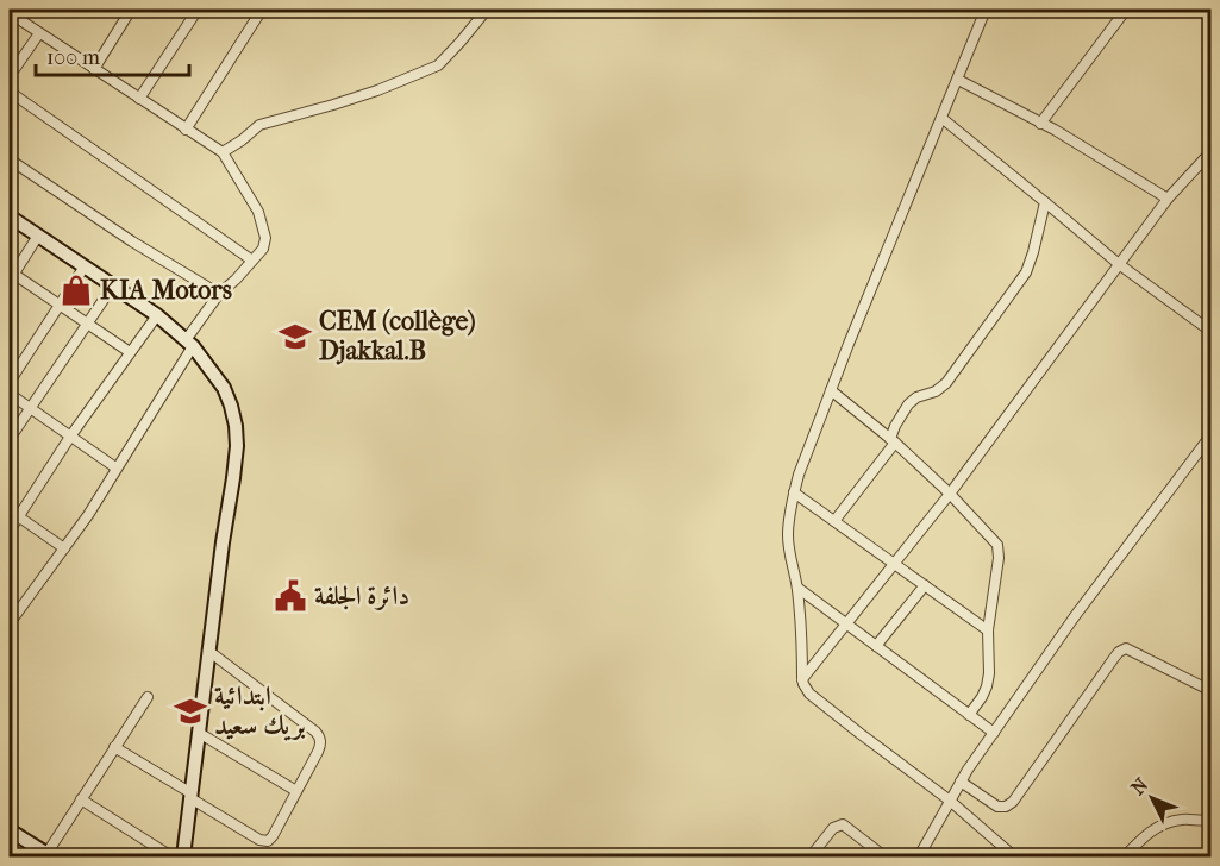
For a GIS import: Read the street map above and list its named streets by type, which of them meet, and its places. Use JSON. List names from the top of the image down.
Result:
{
  "places": {
    "shop": ["KIA Motors"],
    "school or university": ["CEM (collège) Djakkal.B", "ابتدائية بريك سعيد"],
    "public building": ["دائرة الجلفة"]
  },
  "scale_bar": "100 m",
  "north": "top left"
}
